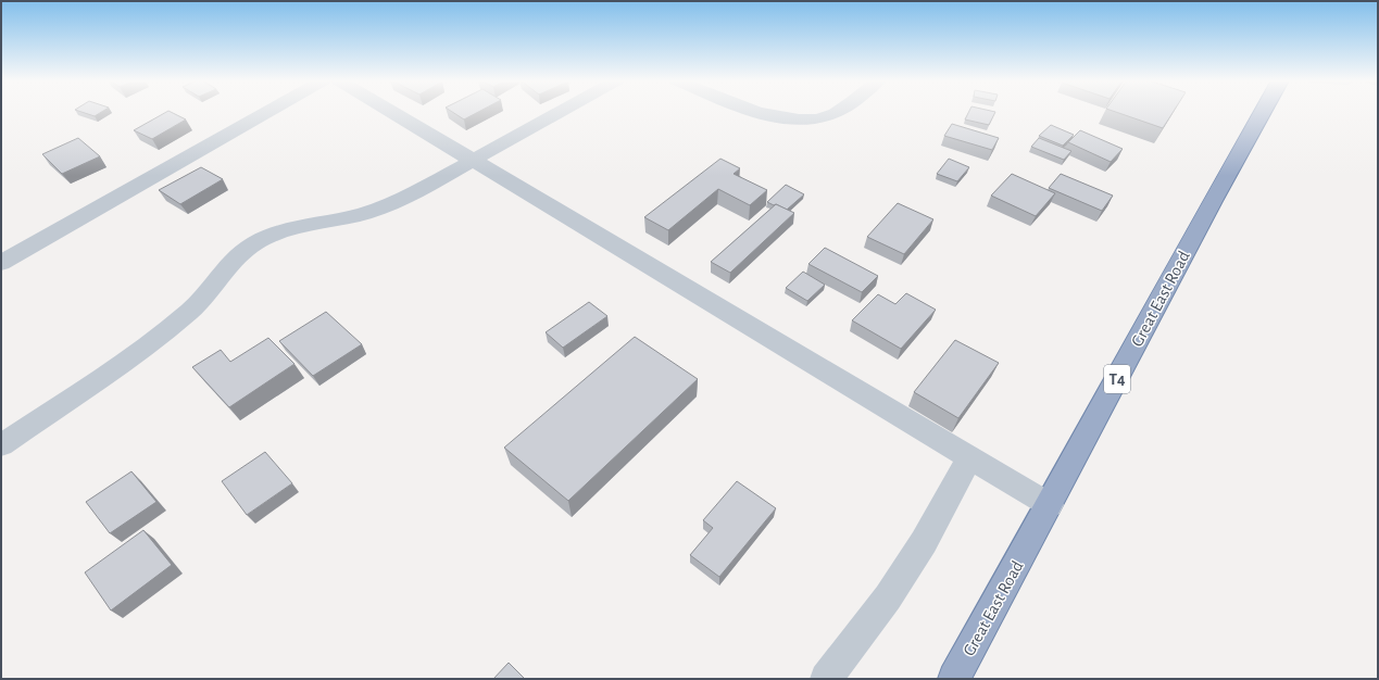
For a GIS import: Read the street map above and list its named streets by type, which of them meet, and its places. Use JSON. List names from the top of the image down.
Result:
{
  "streets": {
    "highway": ["Great East Road", "T4"]
  }
}
